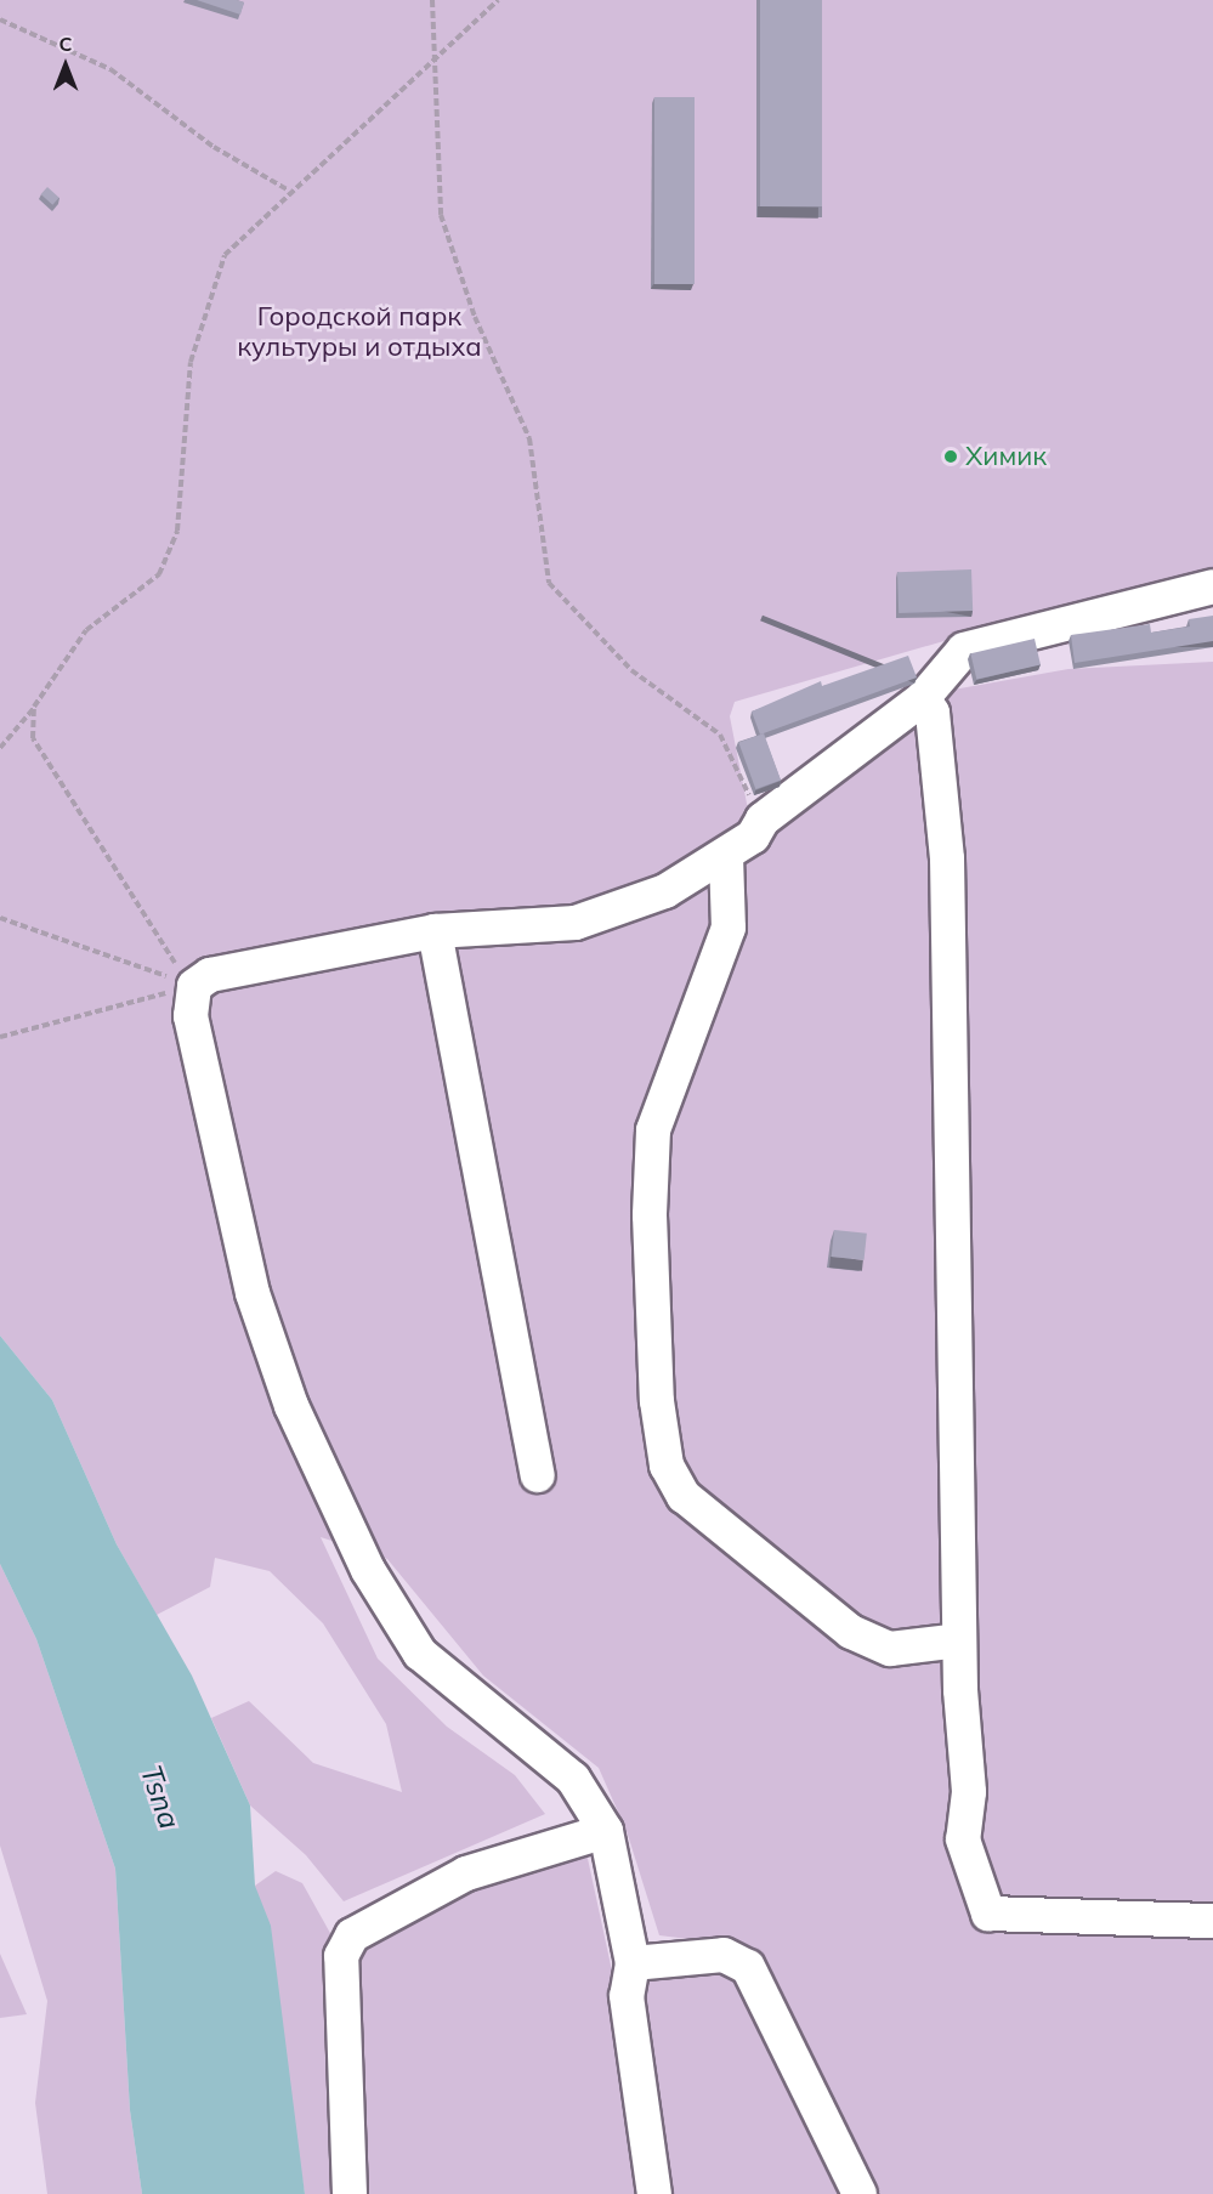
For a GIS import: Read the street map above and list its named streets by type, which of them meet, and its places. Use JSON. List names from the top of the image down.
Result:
{
  "water": ["Tsna"],
  "parks": ["Городской парк культуры и отдыха"],
  "places": ["Химик"],
  "north": "top"
}
